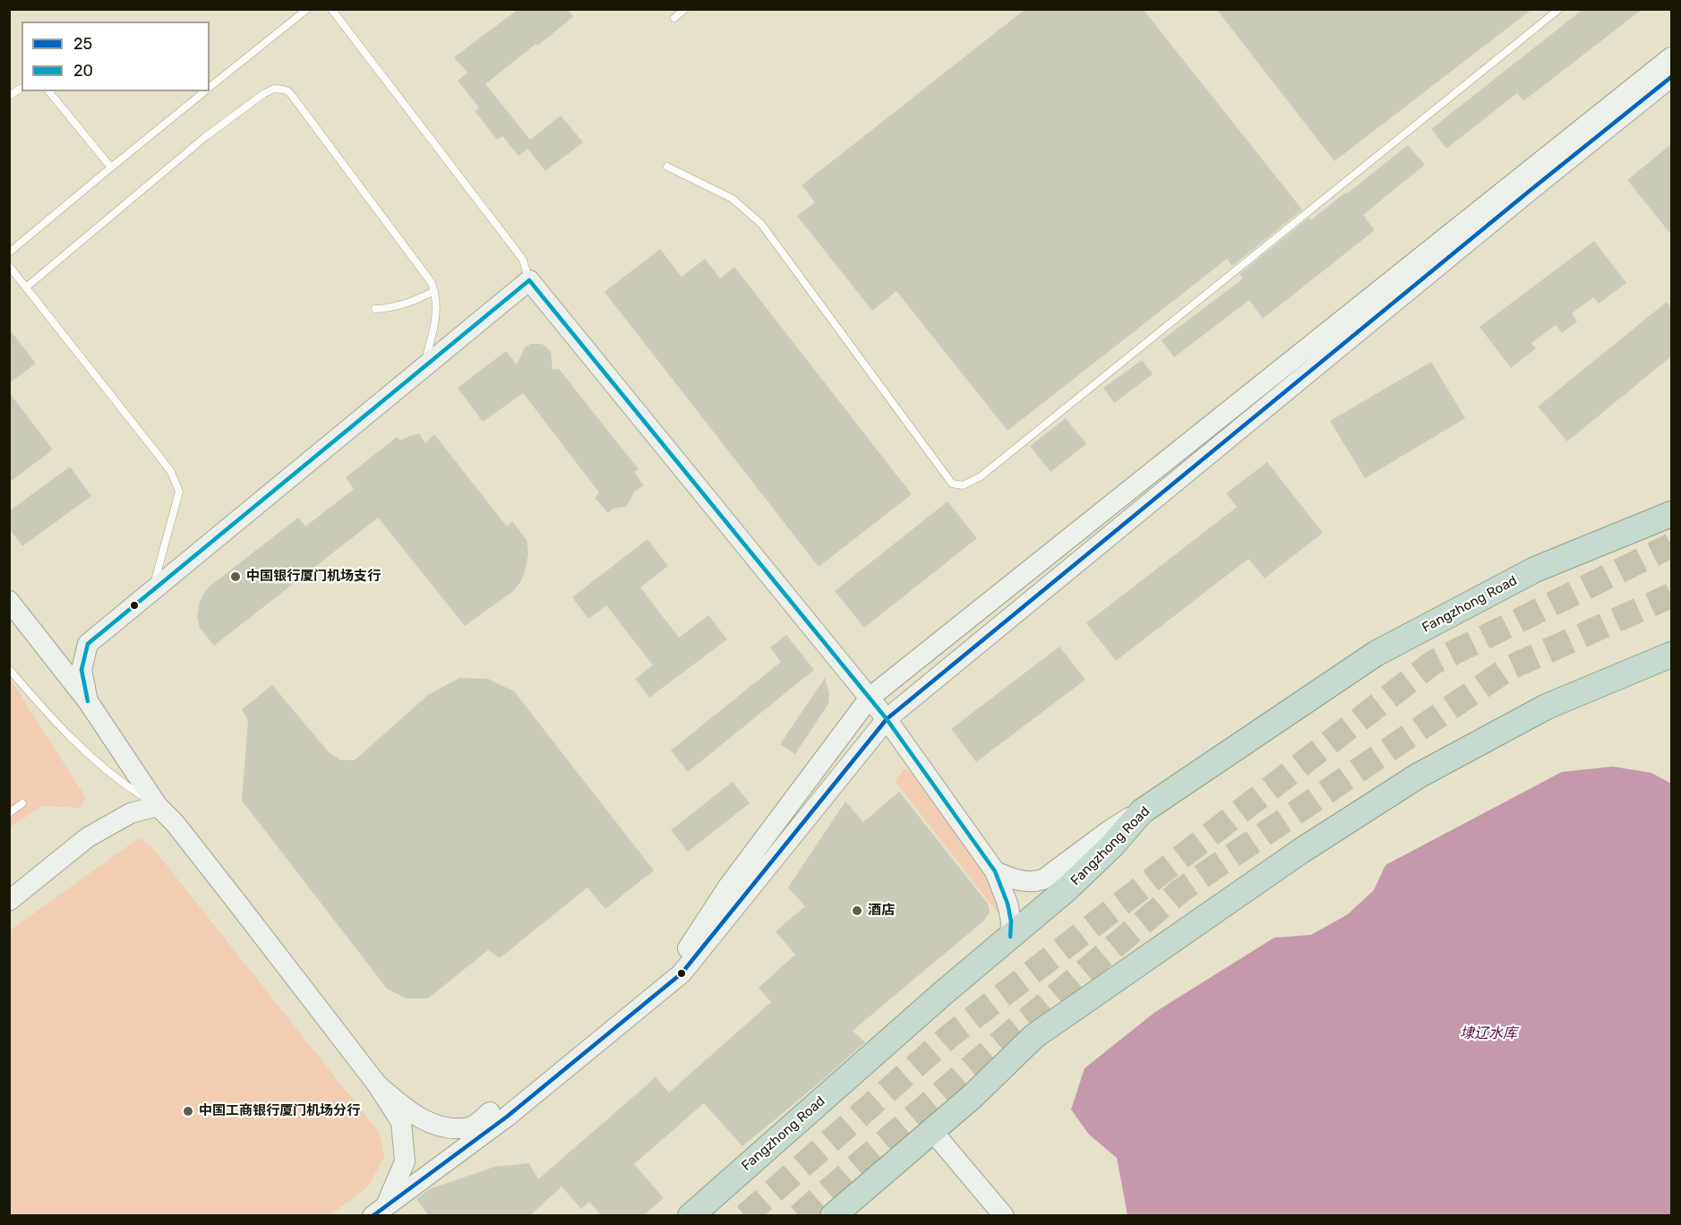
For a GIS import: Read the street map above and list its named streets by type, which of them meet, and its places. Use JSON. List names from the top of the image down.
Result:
{
  "streets": {
    "highway": ["Fangzhong Road"]
  },
  "water": ["埭辽水库"],
  "places": ["中国银行厦门机场支行", "酒店", "中国工商银行厦门机场分行"],
  "lines": ["transit line 25", "transit line 20"],
  "legend": ["25", "20"]
}
